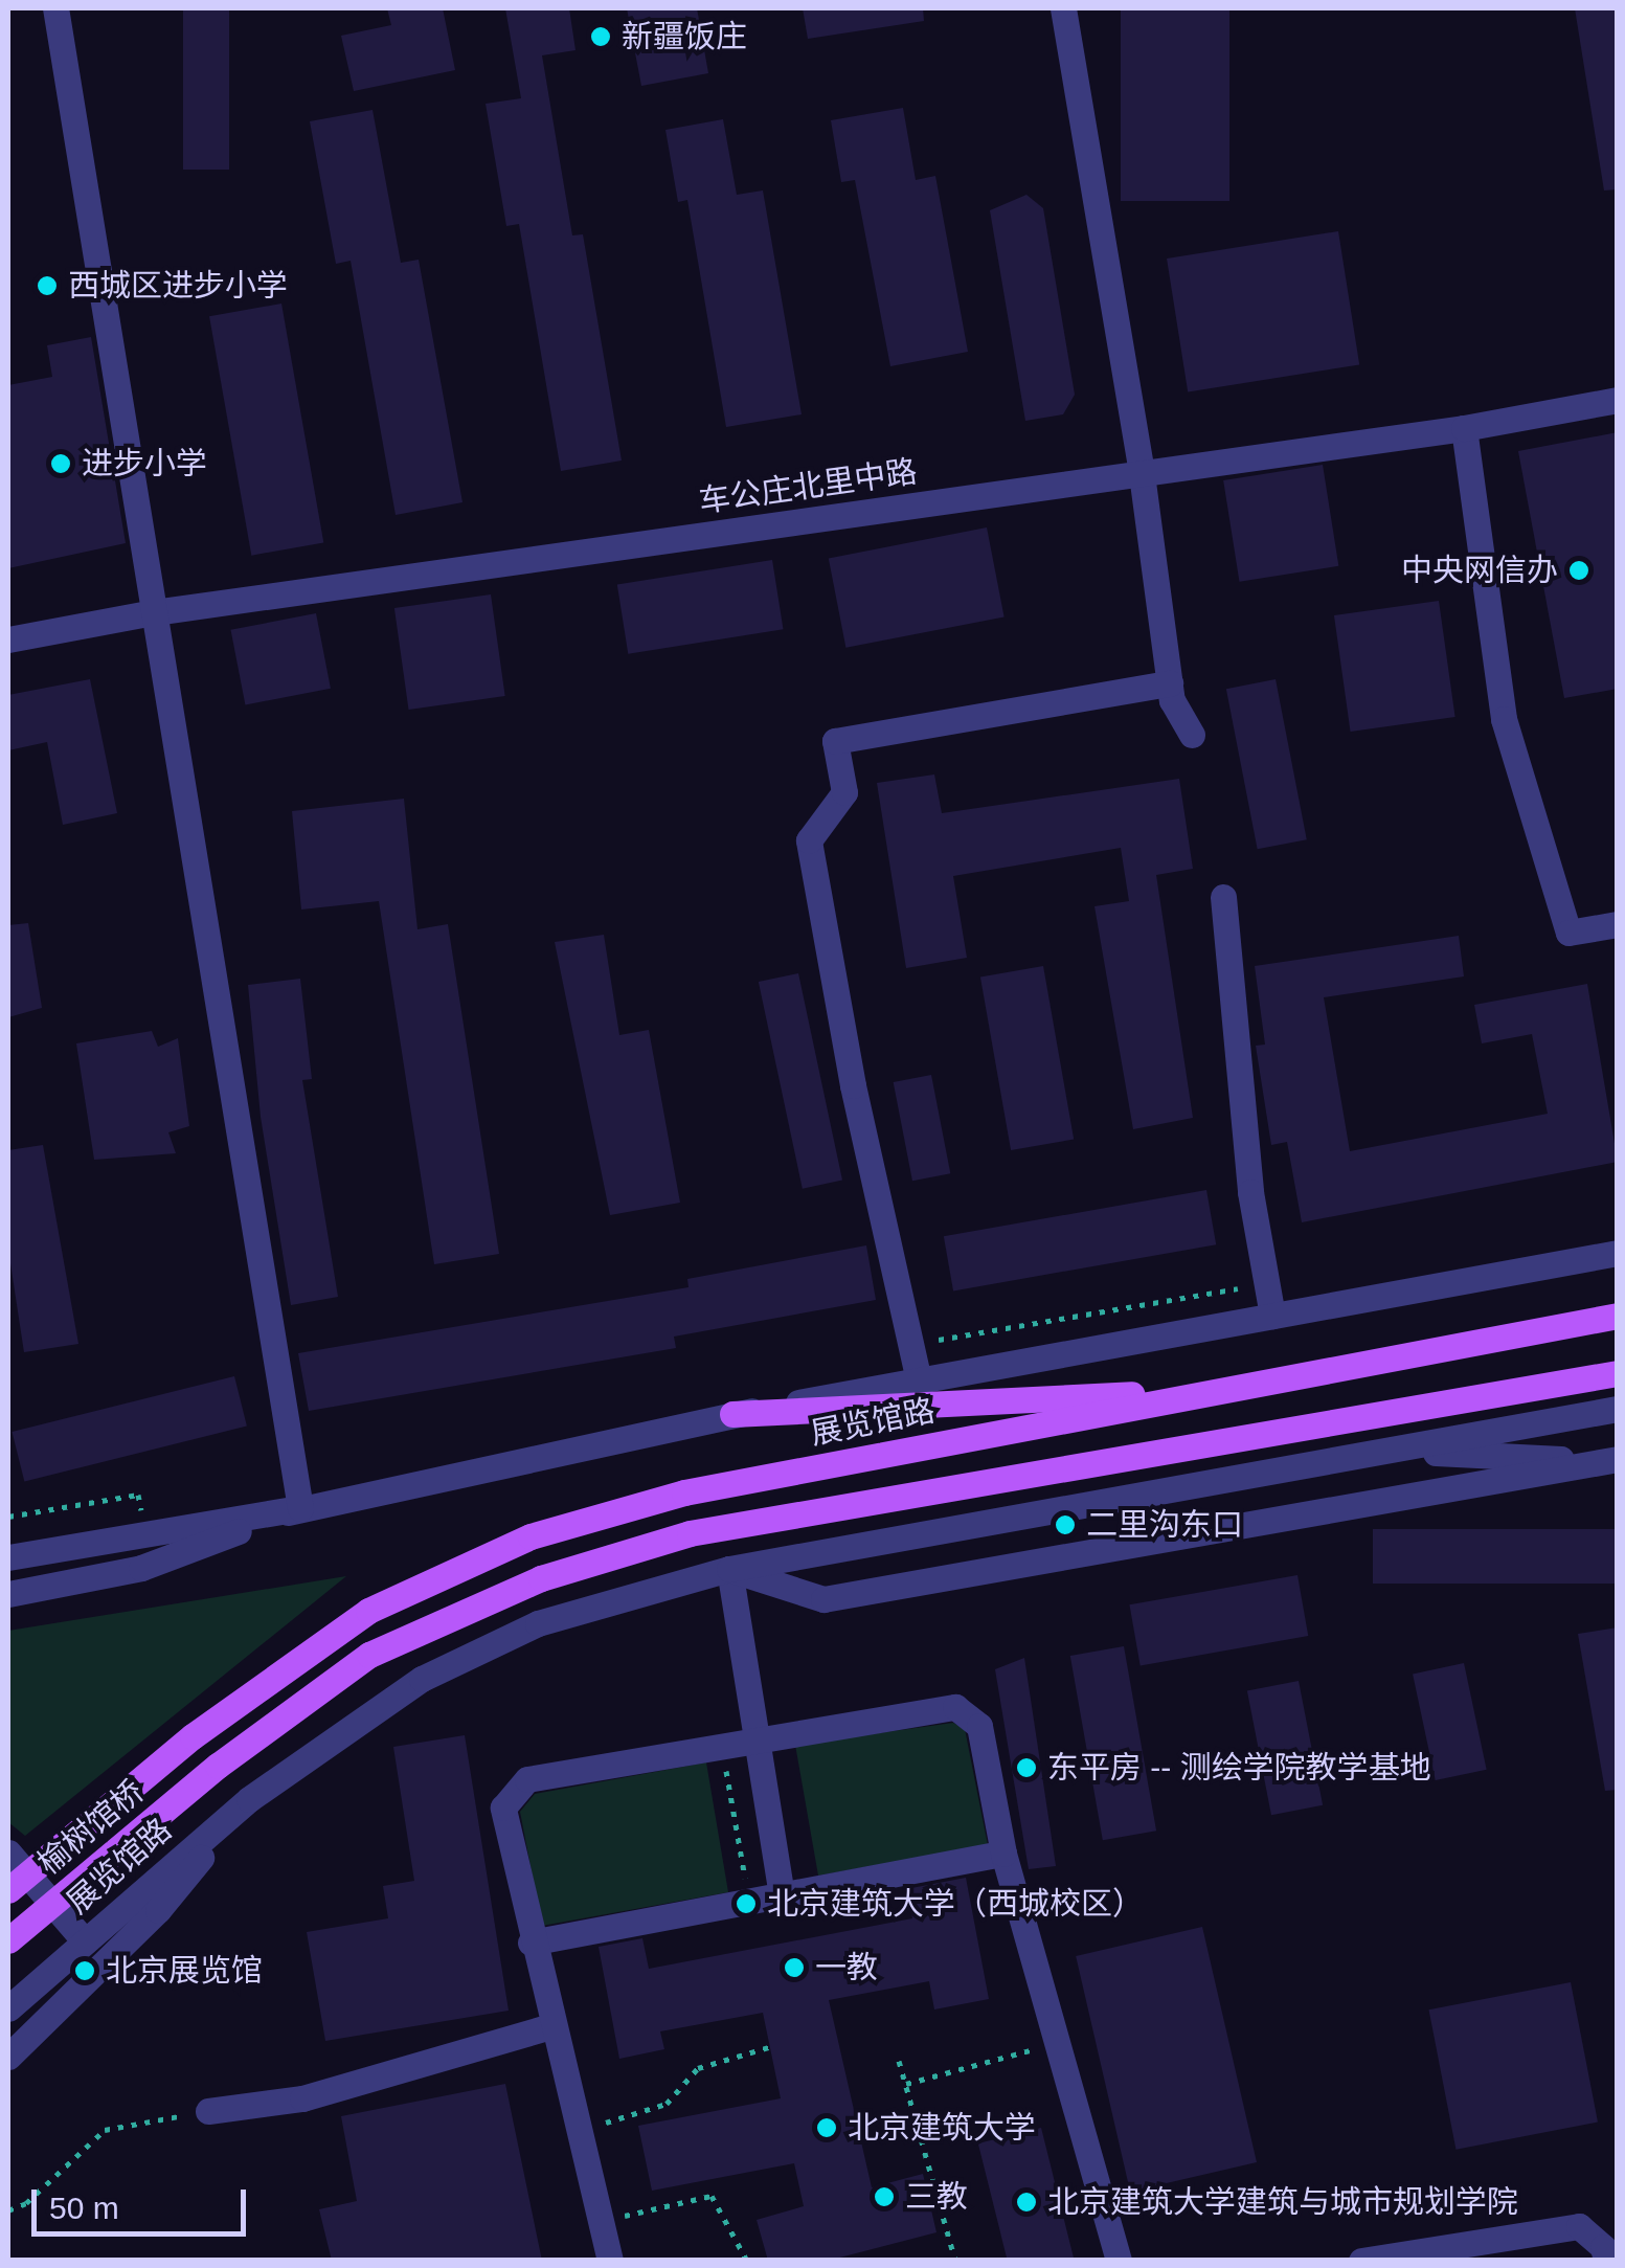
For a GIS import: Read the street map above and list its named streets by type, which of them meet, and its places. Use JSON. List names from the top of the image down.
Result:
{
  "streets": {
    "main road": ["展览馆路", "榆树馆桥"],
    "street": ["车公庄北里中路"]
  },
  "crossings": [
    ["展览馆路", "榆树馆桥"]
  ],
  "places": [
    "新疆饭庄",
    "西城区进步小学",
    "进步小学",
    "中央网信办",
    "二里沟东口",
    "东平房 -- 测绘学院教学基地",
    "北京建筑大学（西城校区）",
    "一教",
    "北京展览馆",
    "北京建筑大学",
    "三教",
    "北京建筑大学建筑与城市规划学院"
  ],
  "scale_bar": "50 m"
}
